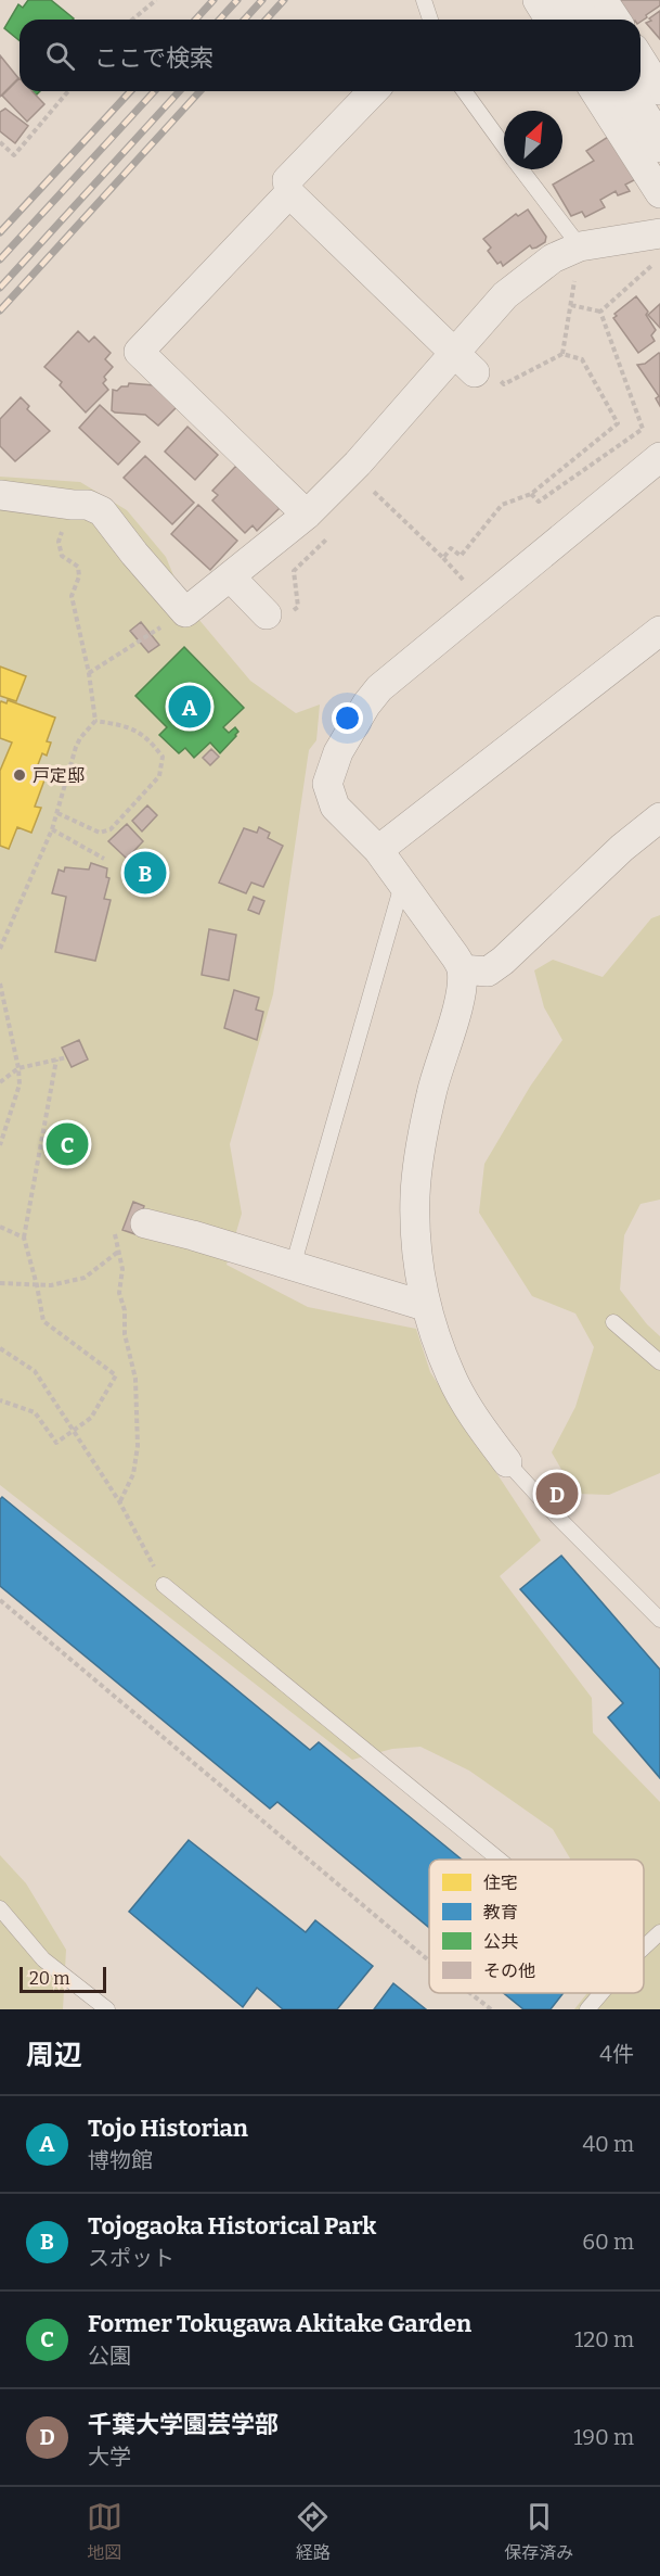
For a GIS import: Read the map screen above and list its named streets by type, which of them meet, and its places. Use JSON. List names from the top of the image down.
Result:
{
  "places": ["戸定邸"],
  "legend": [
    "住宅",
    "教育",
    "公共",
    "その他"
  ],
  "scale_bar": "20 m",
  "north": "top right",
  "page": {
    "search": "ここで検索",
    "pins": [
      "A",
      "B",
      "C",
      "D"
    ],
    "scale": "20 m",
    "heading": ["周辺", "4件"],
    "list": [
      {
        "mark": "A",
        "name": "Tojo Historian",
        "note": "博物館",
        "value": "40 m"
      },
      {
        "mark": "B",
        "name": "Tojogaoka Historical Park",
        "note": "スポット",
        "value": "60 m"
      },
      {
        "mark": "C",
        "name": "Former Tokugawa Akitake Garden",
        "note": "公園",
        "value": "120 m"
      },
      {
        "mark": "D",
        "name": "千葉大学園芸学部",
        "note": "大学",
        "value": "190 m"
      }
    ],
    "nav": ["地図", "経路", "保存済み"]
  }
}
